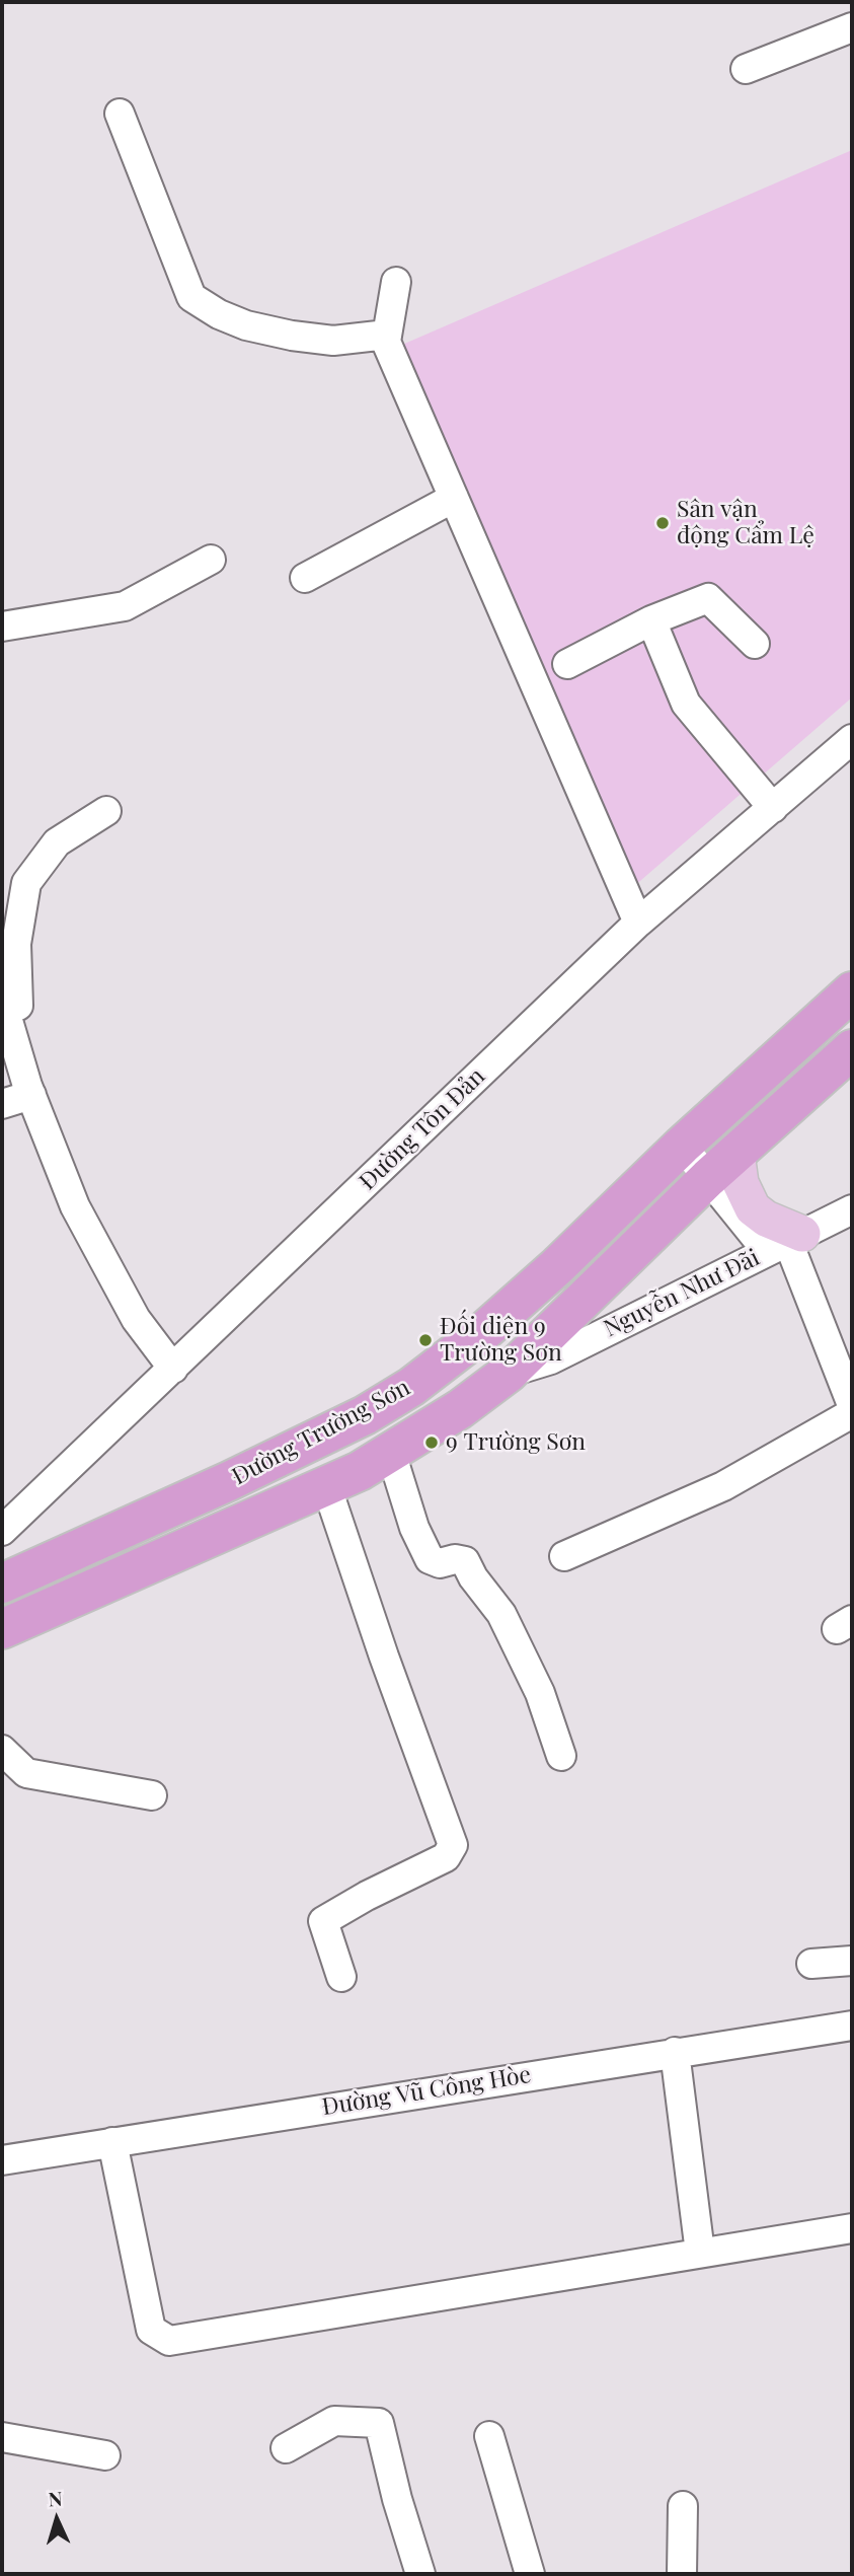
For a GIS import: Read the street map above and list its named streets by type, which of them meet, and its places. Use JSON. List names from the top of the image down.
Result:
{
  "streets": {
    "highway": ["Đường Trường Sơn"],
    "street": ["Đường Tôn Đản", "Nguyễn Như Đãi", "Đường Vũ Công Hòe"]
  },
  "crossings": [
    ["Nguyễn Như Đãi", "Đường Trường Sơn"]
  ],
  "places": ["Sân vận động Cẩm Lệ", "Đối diện 9 Trường Sơn", "9 Trường Sơn"],
  "north": "top"
}
